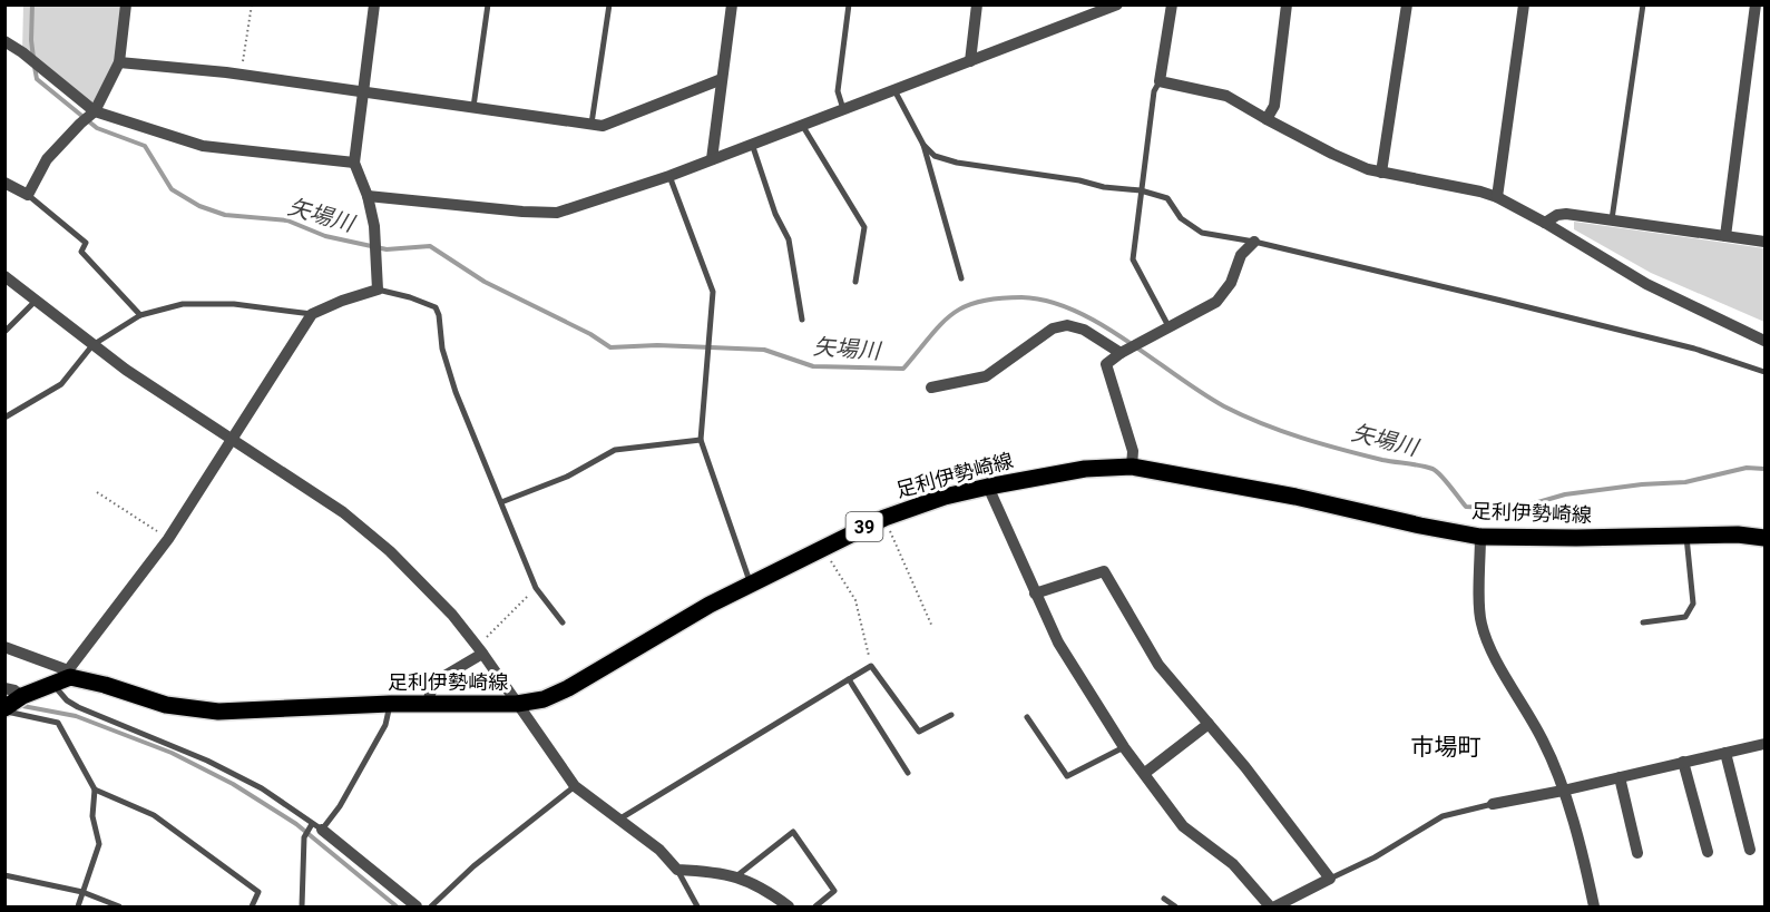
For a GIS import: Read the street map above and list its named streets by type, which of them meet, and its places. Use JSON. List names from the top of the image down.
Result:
{
  "streets": {
    "main road": ["足利伊勢崎線", "39"]
  },
  "districts": ["市場町"],
  "water": ["矢場川"]
}
